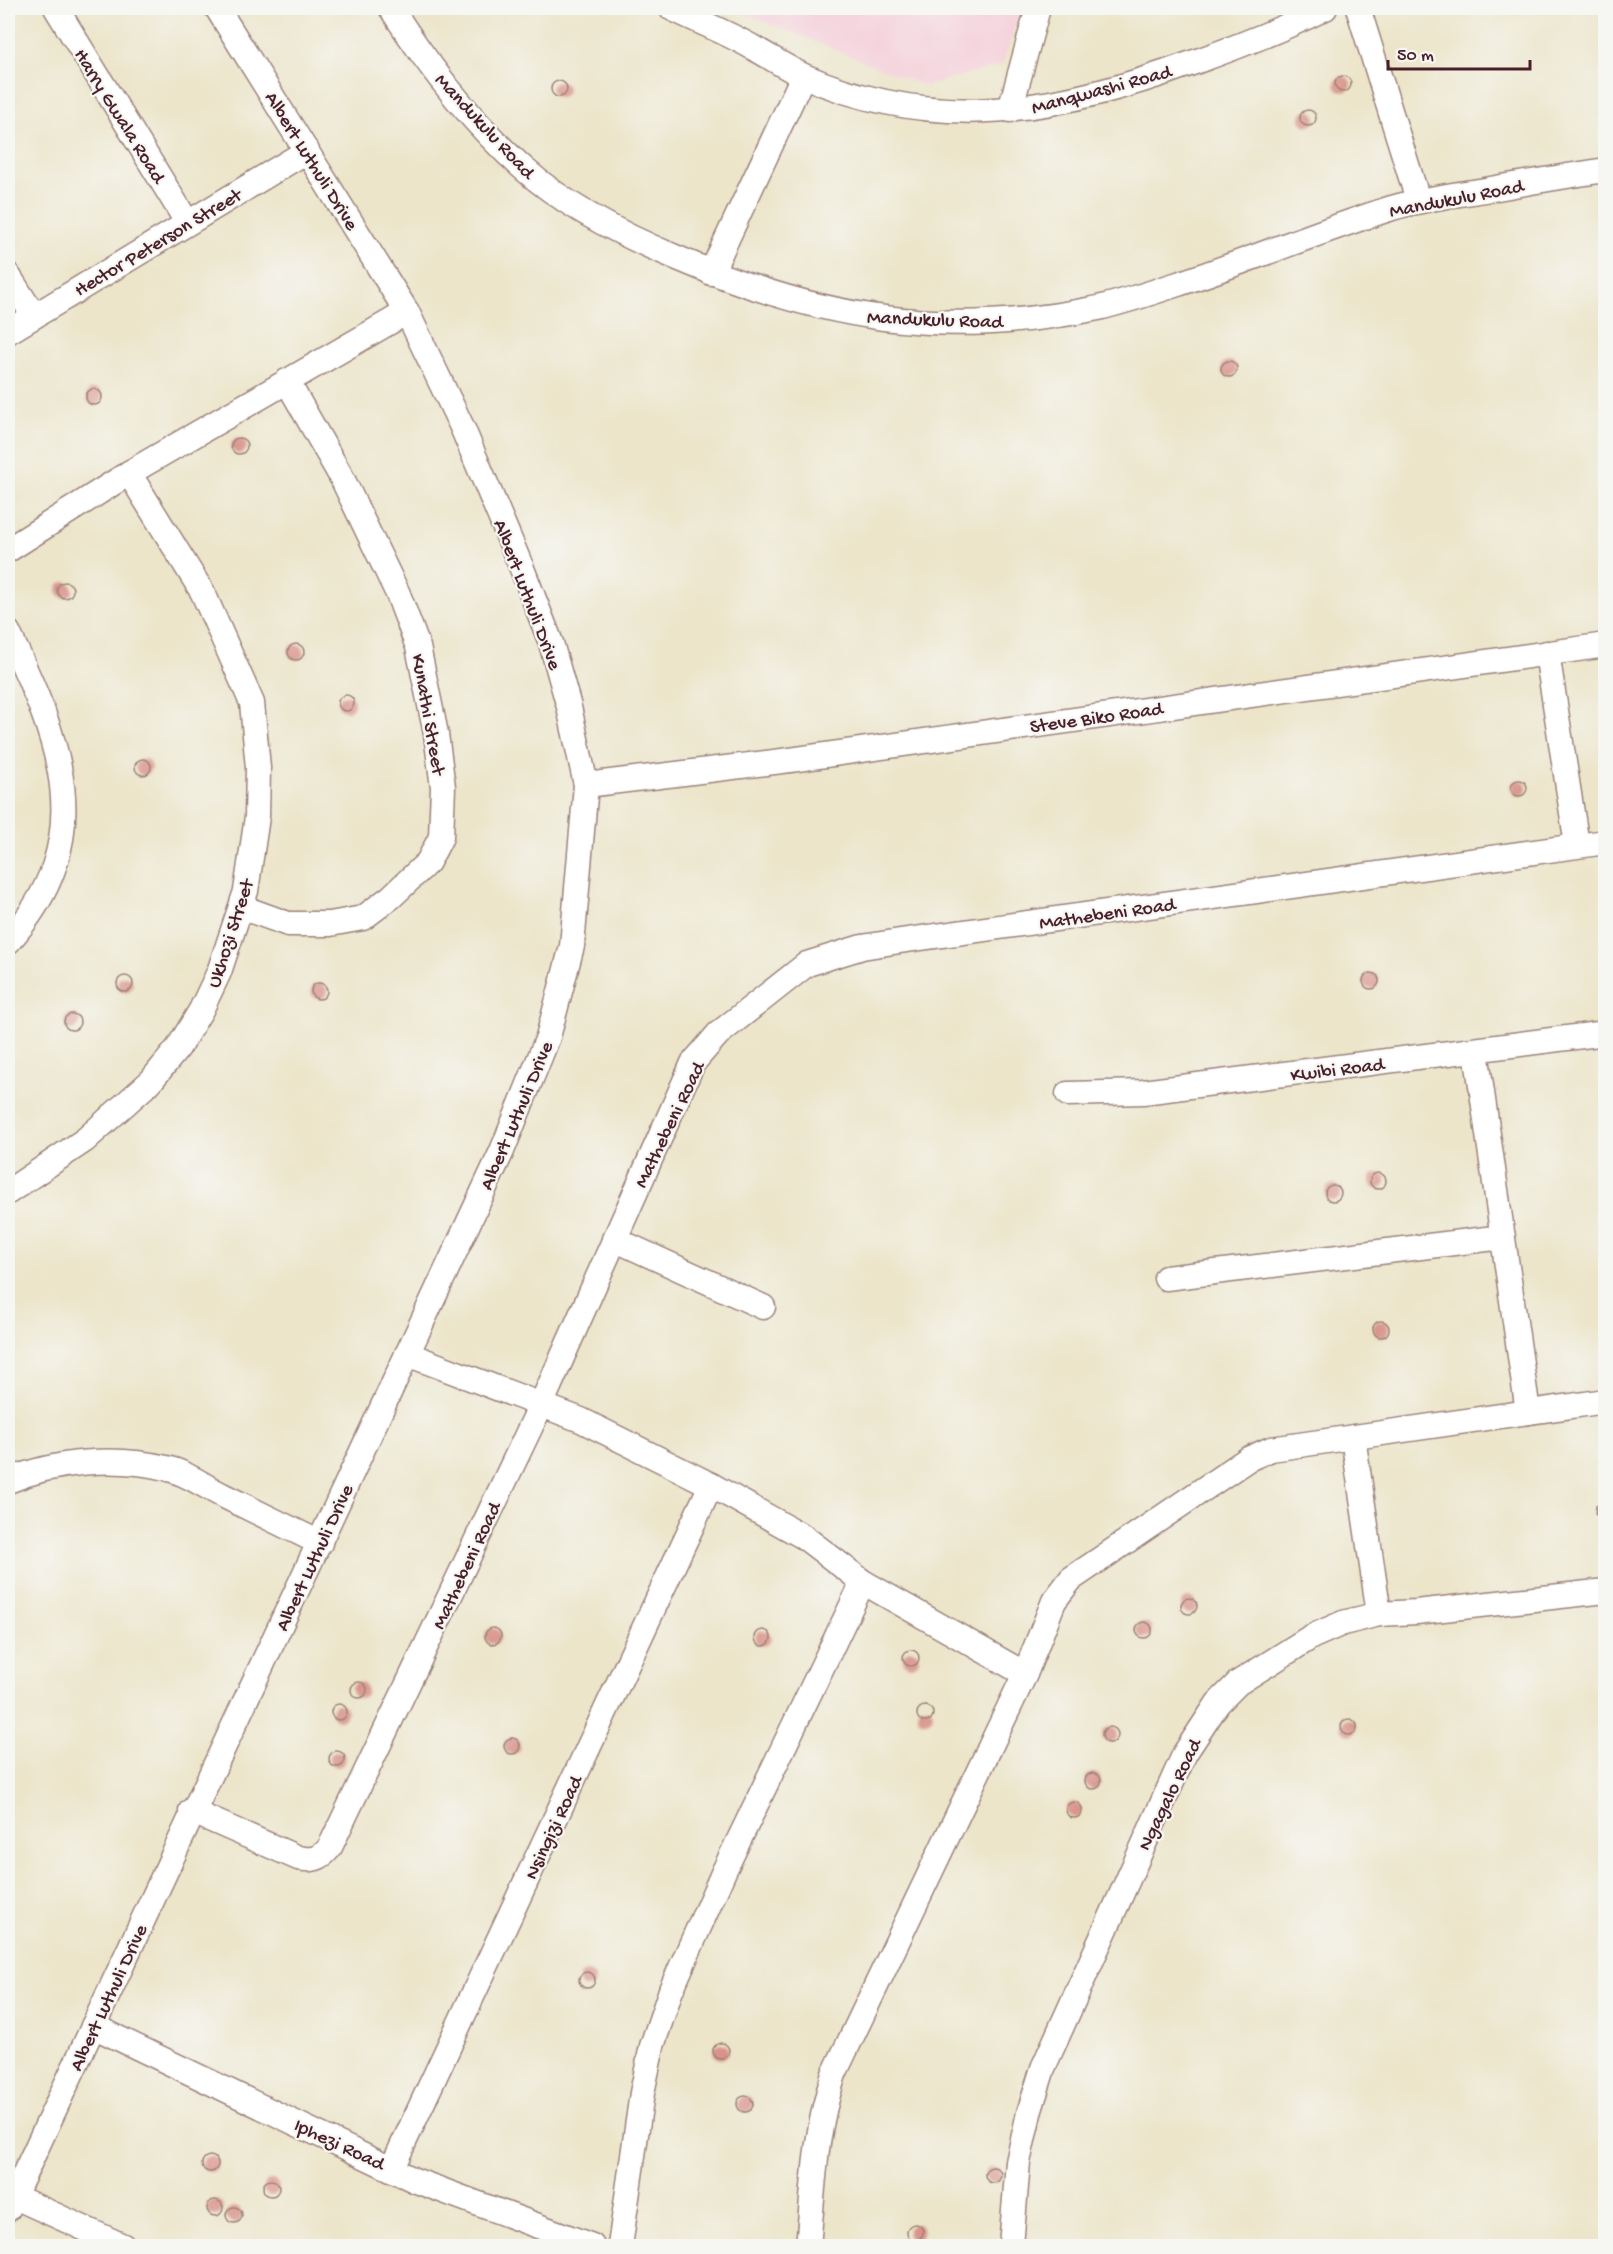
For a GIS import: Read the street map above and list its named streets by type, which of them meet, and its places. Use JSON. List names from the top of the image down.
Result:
{
  "streets": {
    "street": [
      "Manqwashi Road",
      "Harry Gwala Road",
      "Mandukulu Road",
      "Albert Luthuli Drive",
      "Hector Peterson Street",
      "Kunathi Street",
      "Steve Biko Road",
      "Mathebeni Road",
      "Ukhozi Street",
      "Kwibi Road",
      "Ngagalo Road",
      "Nsingizi Road",
      "Iphezi Road"
    ]
  },
  "crossings": [
    ["Harry Gwala Road", "Hector Peterson Street"],
    ["Albert Luthuli Drive", "Hector Peterson Street"],
    ["Albert Luthuli Drive", "Steve Biko Road"],
    ["Albert Luthuli Drive", "Mathebeni Road"],
    ["Albert Luthuli Drive", "Iphezi Road"],
    ["Kunathi Street", "Ukhozi Street"],
    ["Nsingizi Road", "Iphezi Road"]
  ],
  "scale_bar": "50 m"
}
